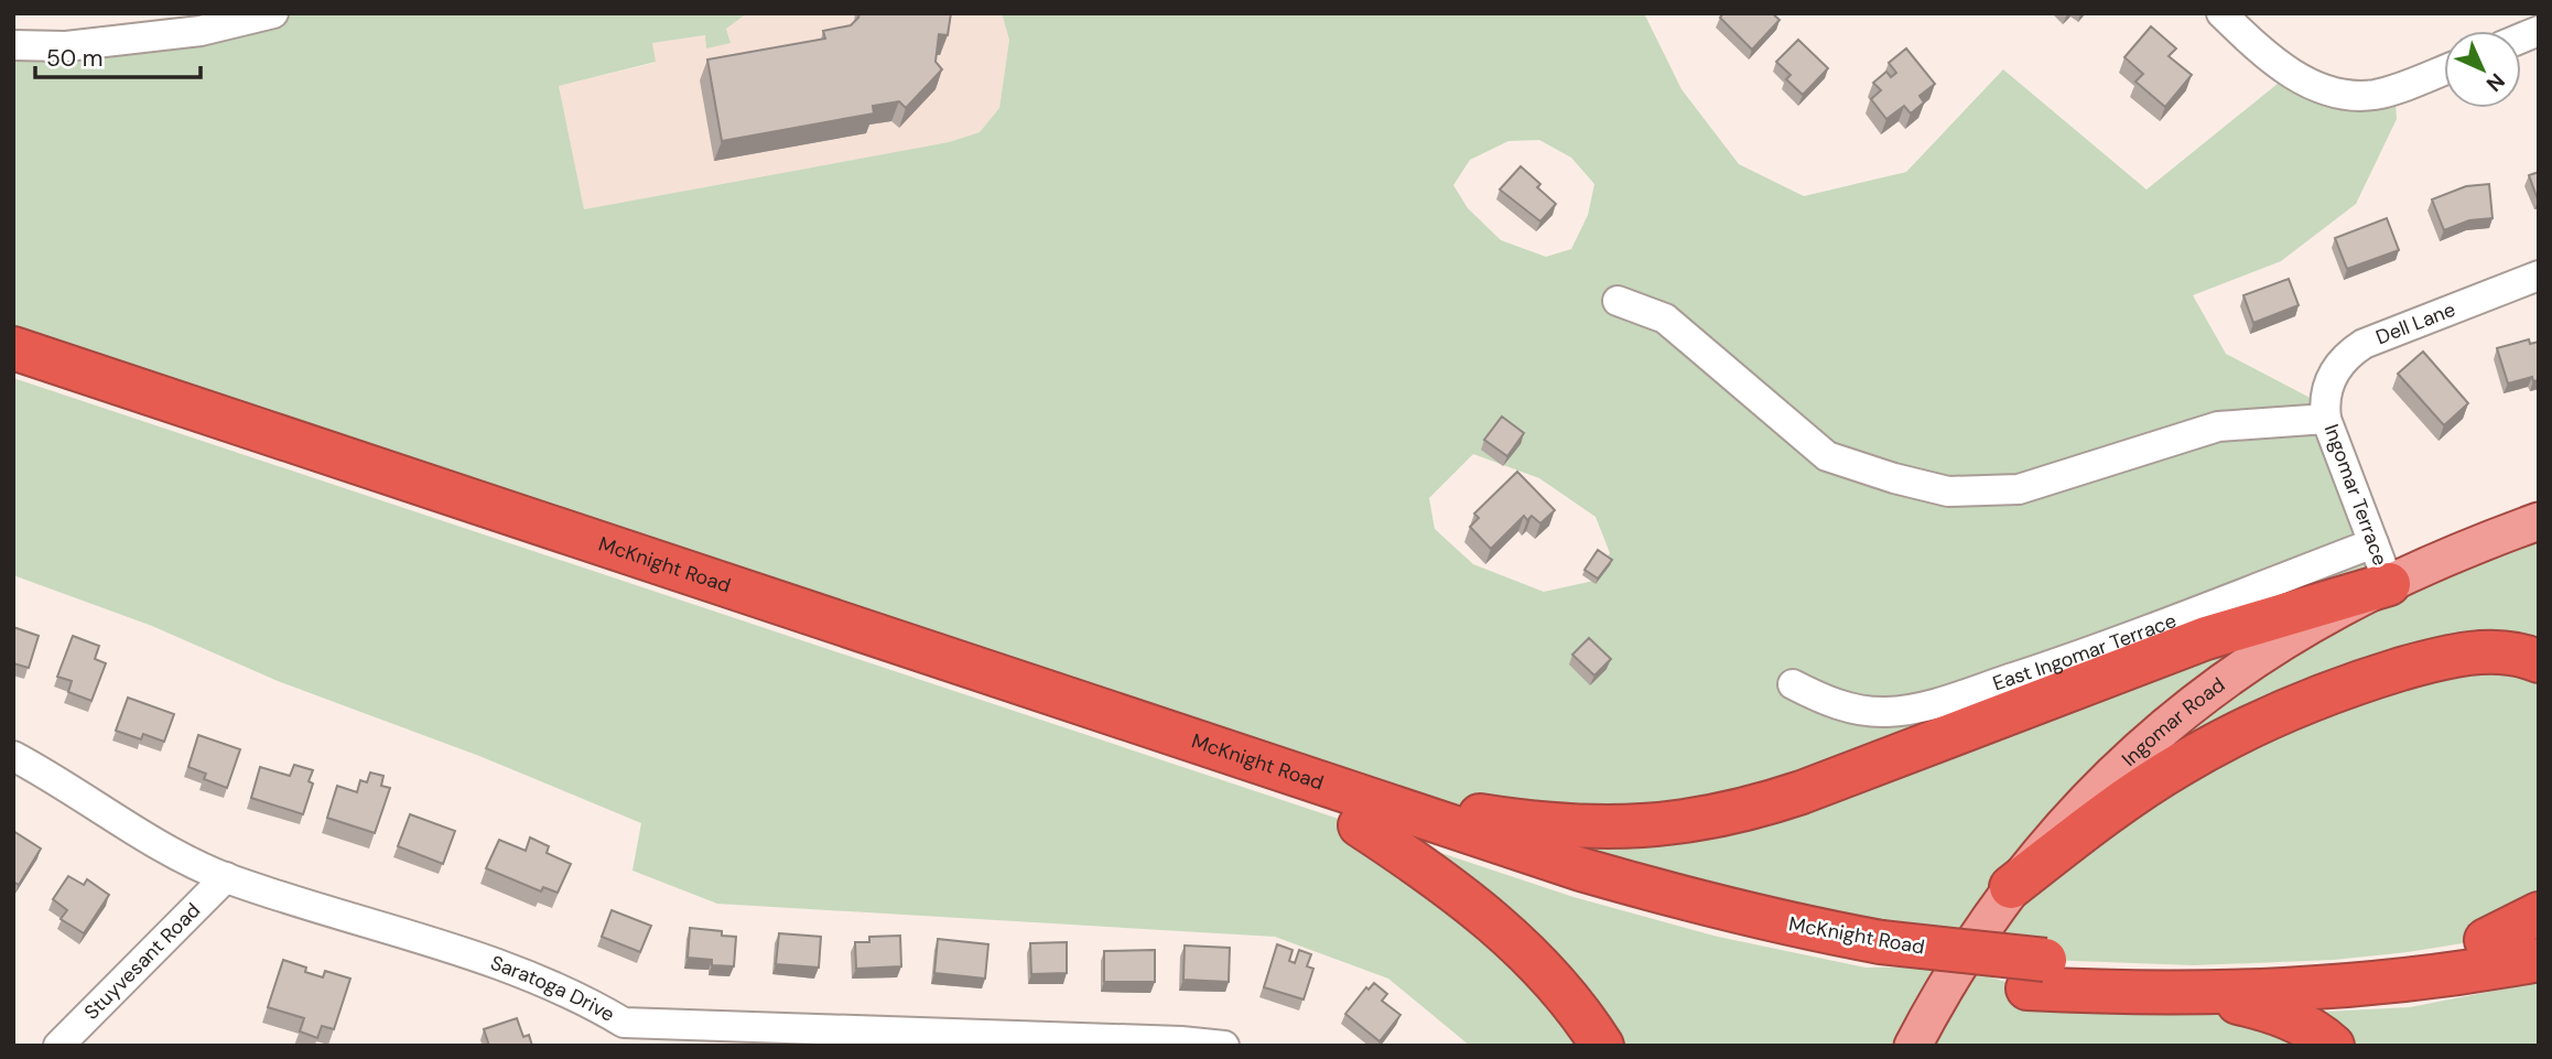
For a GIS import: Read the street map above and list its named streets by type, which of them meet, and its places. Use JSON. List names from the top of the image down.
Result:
{
  "streets": {
    "highway": ["McKnight Road"],
    "main road": ["Ingomar Road"],
    "street": [
      "Dell Lane",
      "Ingomar Terrace",
      "East Ingomar Terrace",
      "Stuyvesant Road",
      "Saratoga Drive"
    ]
  },
  "crossings": [
    ["Dell Lane", "Ingomar Terrace"],
    ["Ingomar Terrace", "East Ingomar Terrace"],
    ["Ingomar Terrace", "Ingomar Road"],
    ["Stuyvesant Road", "Saratoga Drive"]
  ],
  "scale_bar": "50 m",
  "north": "bottom right"
}
